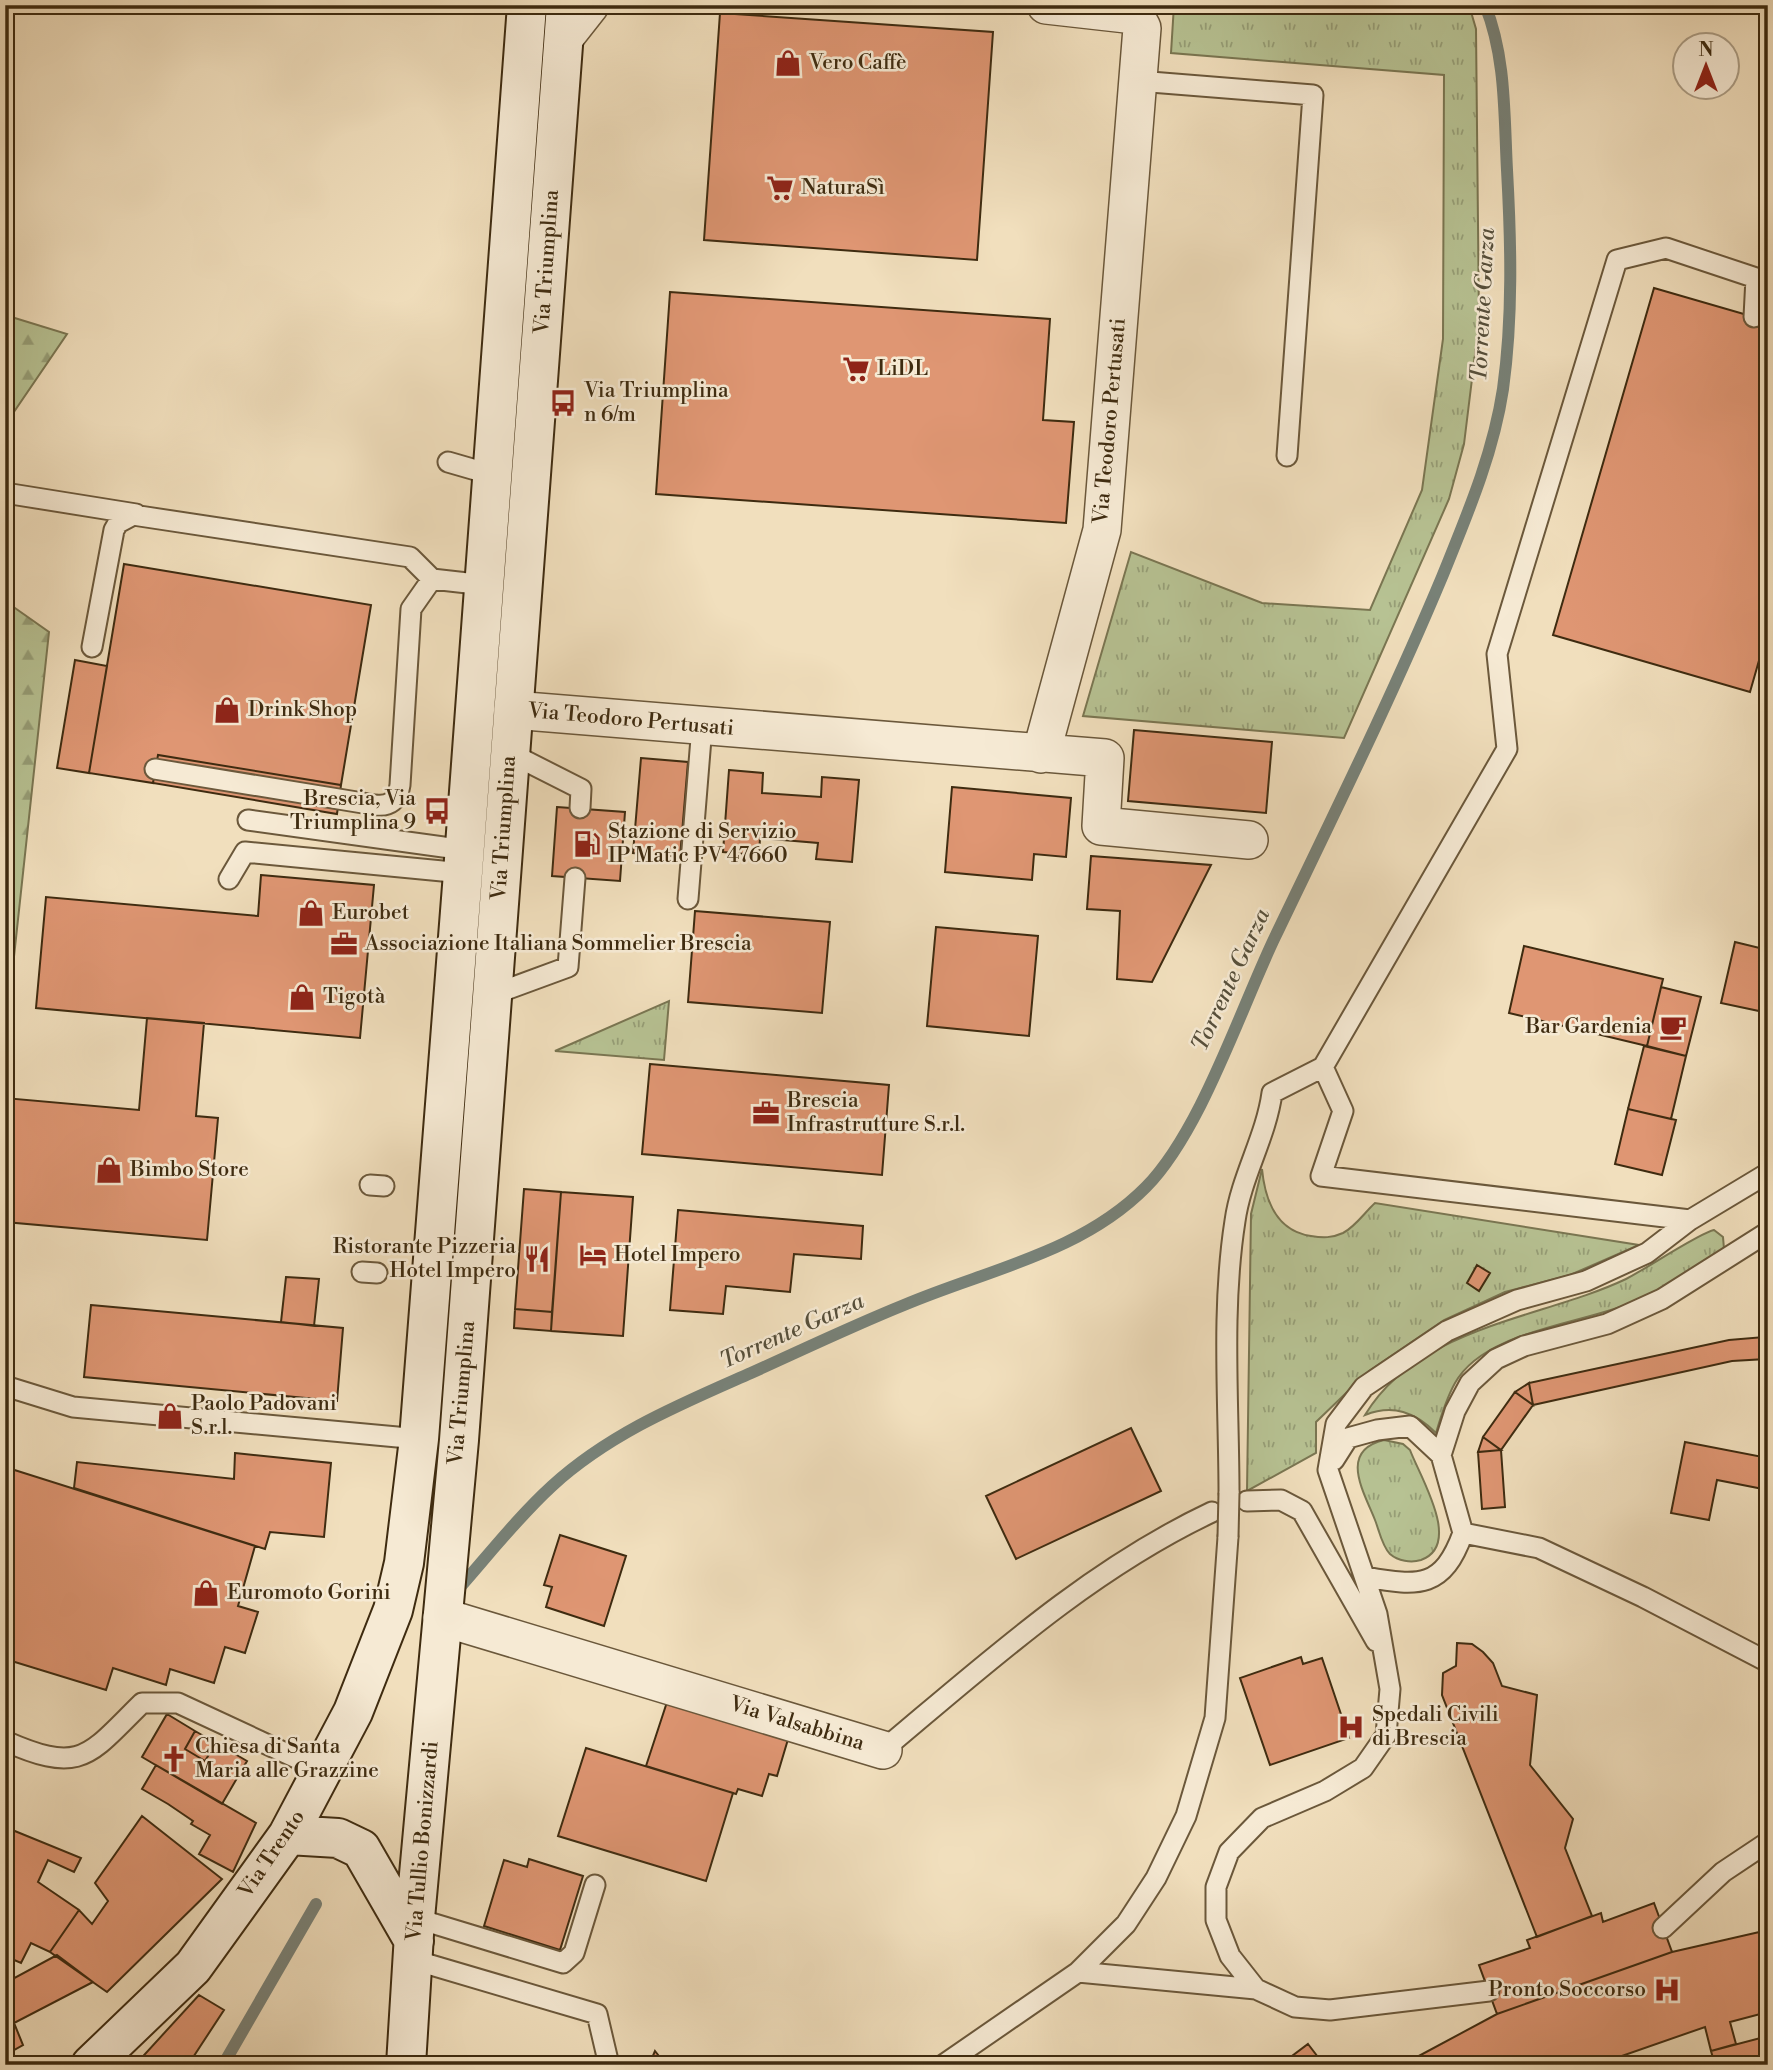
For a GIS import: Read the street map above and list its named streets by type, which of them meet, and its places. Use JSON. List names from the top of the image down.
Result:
{
  "streets": {
    "main road": ["Via Triumplina", "Via Tullio Bonizzardi", "Via Trento"],
    "street": ["Via Teodoro Pertusati", "Via Valsabbina"]
  },
  "crossings": [
    ["Via Triumplina", "Via Teodoro Pertusati"],
    ["Via Triumplina", "Via Valsabbina"],
    ["Via Triumplina", "Via Tullio Bonizzardi"],
    ["Via Triumplina", "Via Trento"],
    ["Via Valsabbina", "Via Tullio Bonizzardi"]
  ],
  "water": ["Torrente Garza"],
  "places": {
    "shop": [
      "Vero Caffè",
      "Drink Shop",
      "Eurobet",
      "Tigotà",
      "Bimbo Store",
      "Paolo Padovani S.r.l.",
      "Euromoto Gorini"
    ],
    "supermarket": ["NaturaSì", "LiDL"],
    "bus stop": ["Via Triumplina n 6/m", "Brescia, Via Triumplina 9"],
    "fuel station": ["Stazione di Servizio IP Matic PV 47660"],
    "office": ["Associazione Italiana Sommelier Brescia", "Brescia Infrastrutture S.r.l."],
    "cafe": ["Bar Gardenia"],
    "hotel": ["Hotel Impero"],
    "restaurant": ["Ristorante Pizzeria Hotel Impero"],
    "hospital": ["Spedali Civili di Brescia", "Pronto Soccorso"],
    "church": ["Chiesa di Santa Maria alle Grazzine"]
  },
  "north": "top"
}
